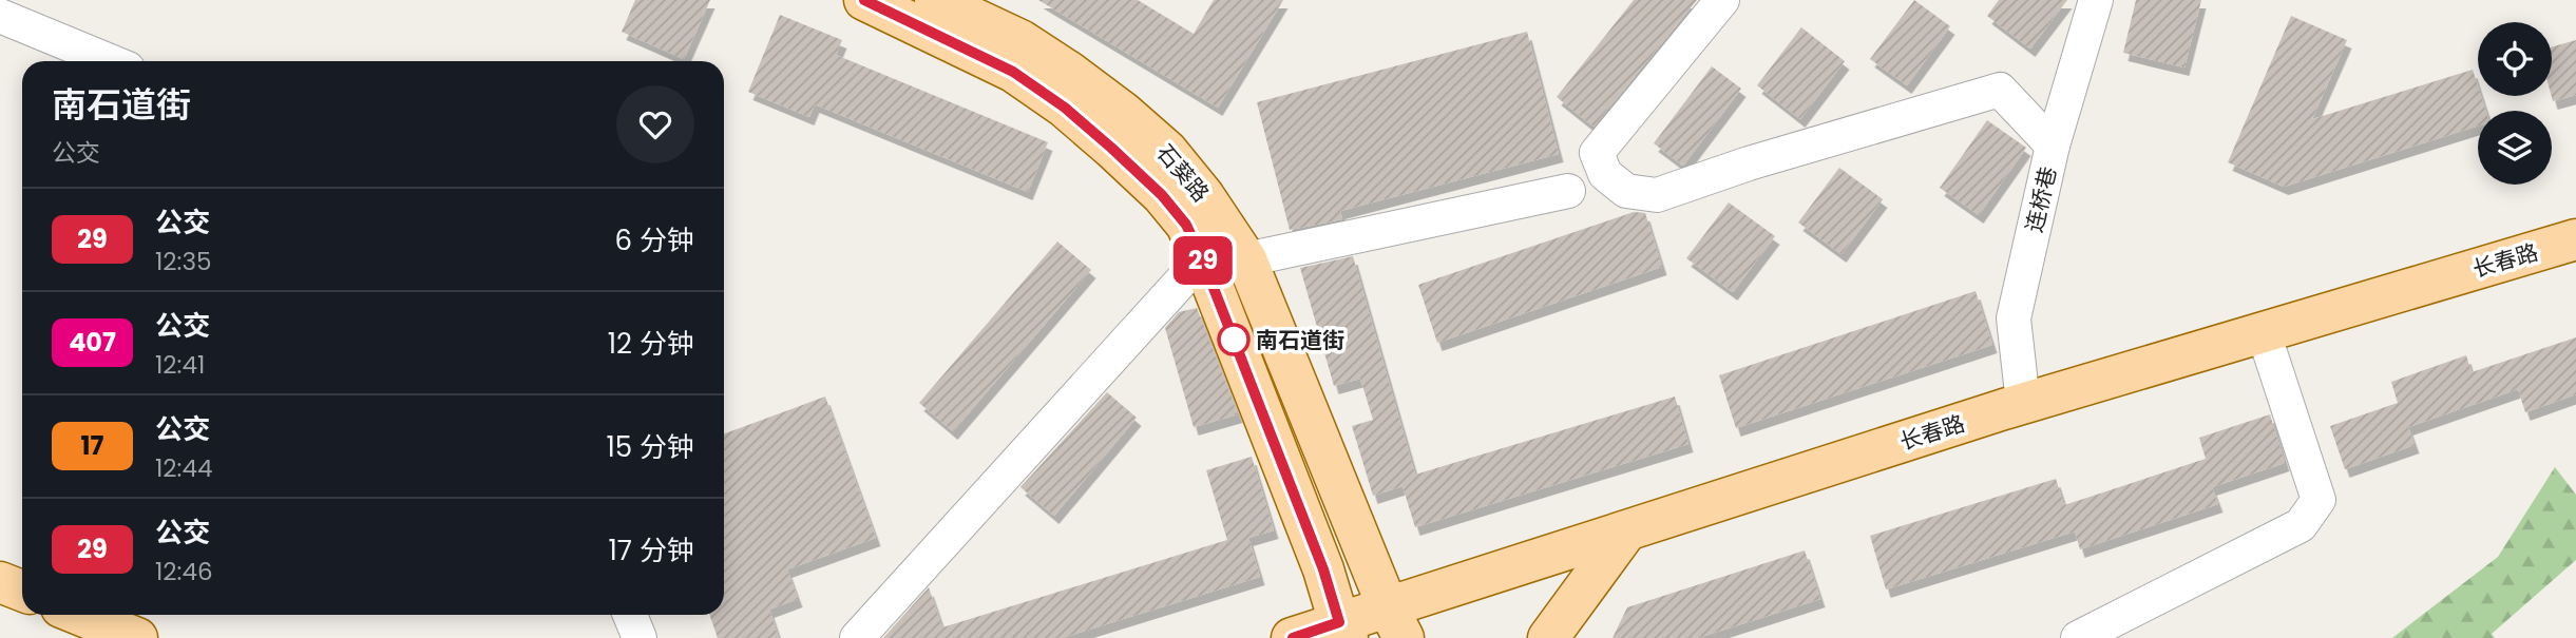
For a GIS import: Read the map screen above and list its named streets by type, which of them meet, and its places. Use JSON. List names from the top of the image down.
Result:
{
  "streets": {
    "main road": ["石葵路", "长春路"],
    "street": ["连桥巷"]
  },
  "crossings": [
    ["石葵路", "长春路"],
    ["连桥巷", "长春路"]
  ],
  "places": ["南石道街"],
  "lines": ["bus line 29"],
  "page": {
    "on_map": "29",
    "heading": ["南石道街", "公交"],
    "list": [
      {
        "mark": "29",
        "name": "公交",
        "note": "12:35",
        "value": "6 分钟"
      },
      {
        "mark": "407",
        "name": "公交",
        "note": "12:41",
        "value": "12 分钟"
      },
      {
        "mark": "17",
        "name": "公交",
        "note": "12:44",
        "value": "15 分钟"
      },
      {
        "mark": "29",
        "name": "公交",
        "note": "12:46",
        "value": "17 分钟"
      }
    ]
  }
}
